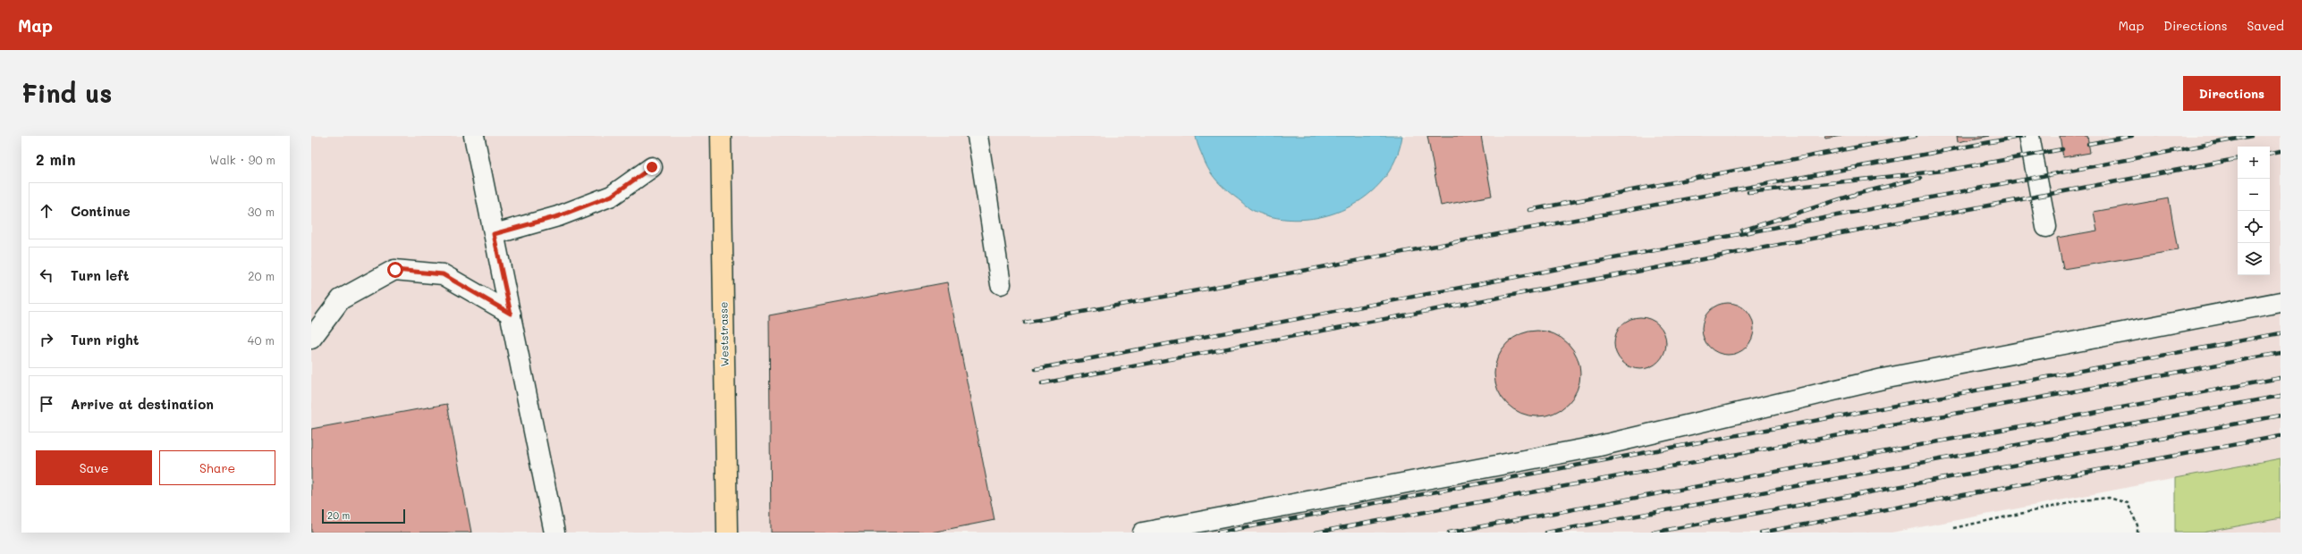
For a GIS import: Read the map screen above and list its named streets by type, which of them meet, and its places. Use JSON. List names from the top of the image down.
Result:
{
  "streets": {
    "main road": ["Weststrasse"]
  },
  "scale_bar": "20 m",
  "page": {
    "header": "Map",
    "nav": ["Map", "Directions", "Saved"],
    "buttons": [
      "Directions",
      ["Save", "Share"]
    ],
    "title": "Find us",
    "heading": ["2 min", "Walk · 90 m"],
    "map_buttons": ["+", "−"],
    "list": [
      ["Continue", "30 m"],
      ["Turn left", "20 m"],
      ["Turn right", "40 m"],
      "Arrive at destination"
    ],
    "scale": "20 m"
  }
}
